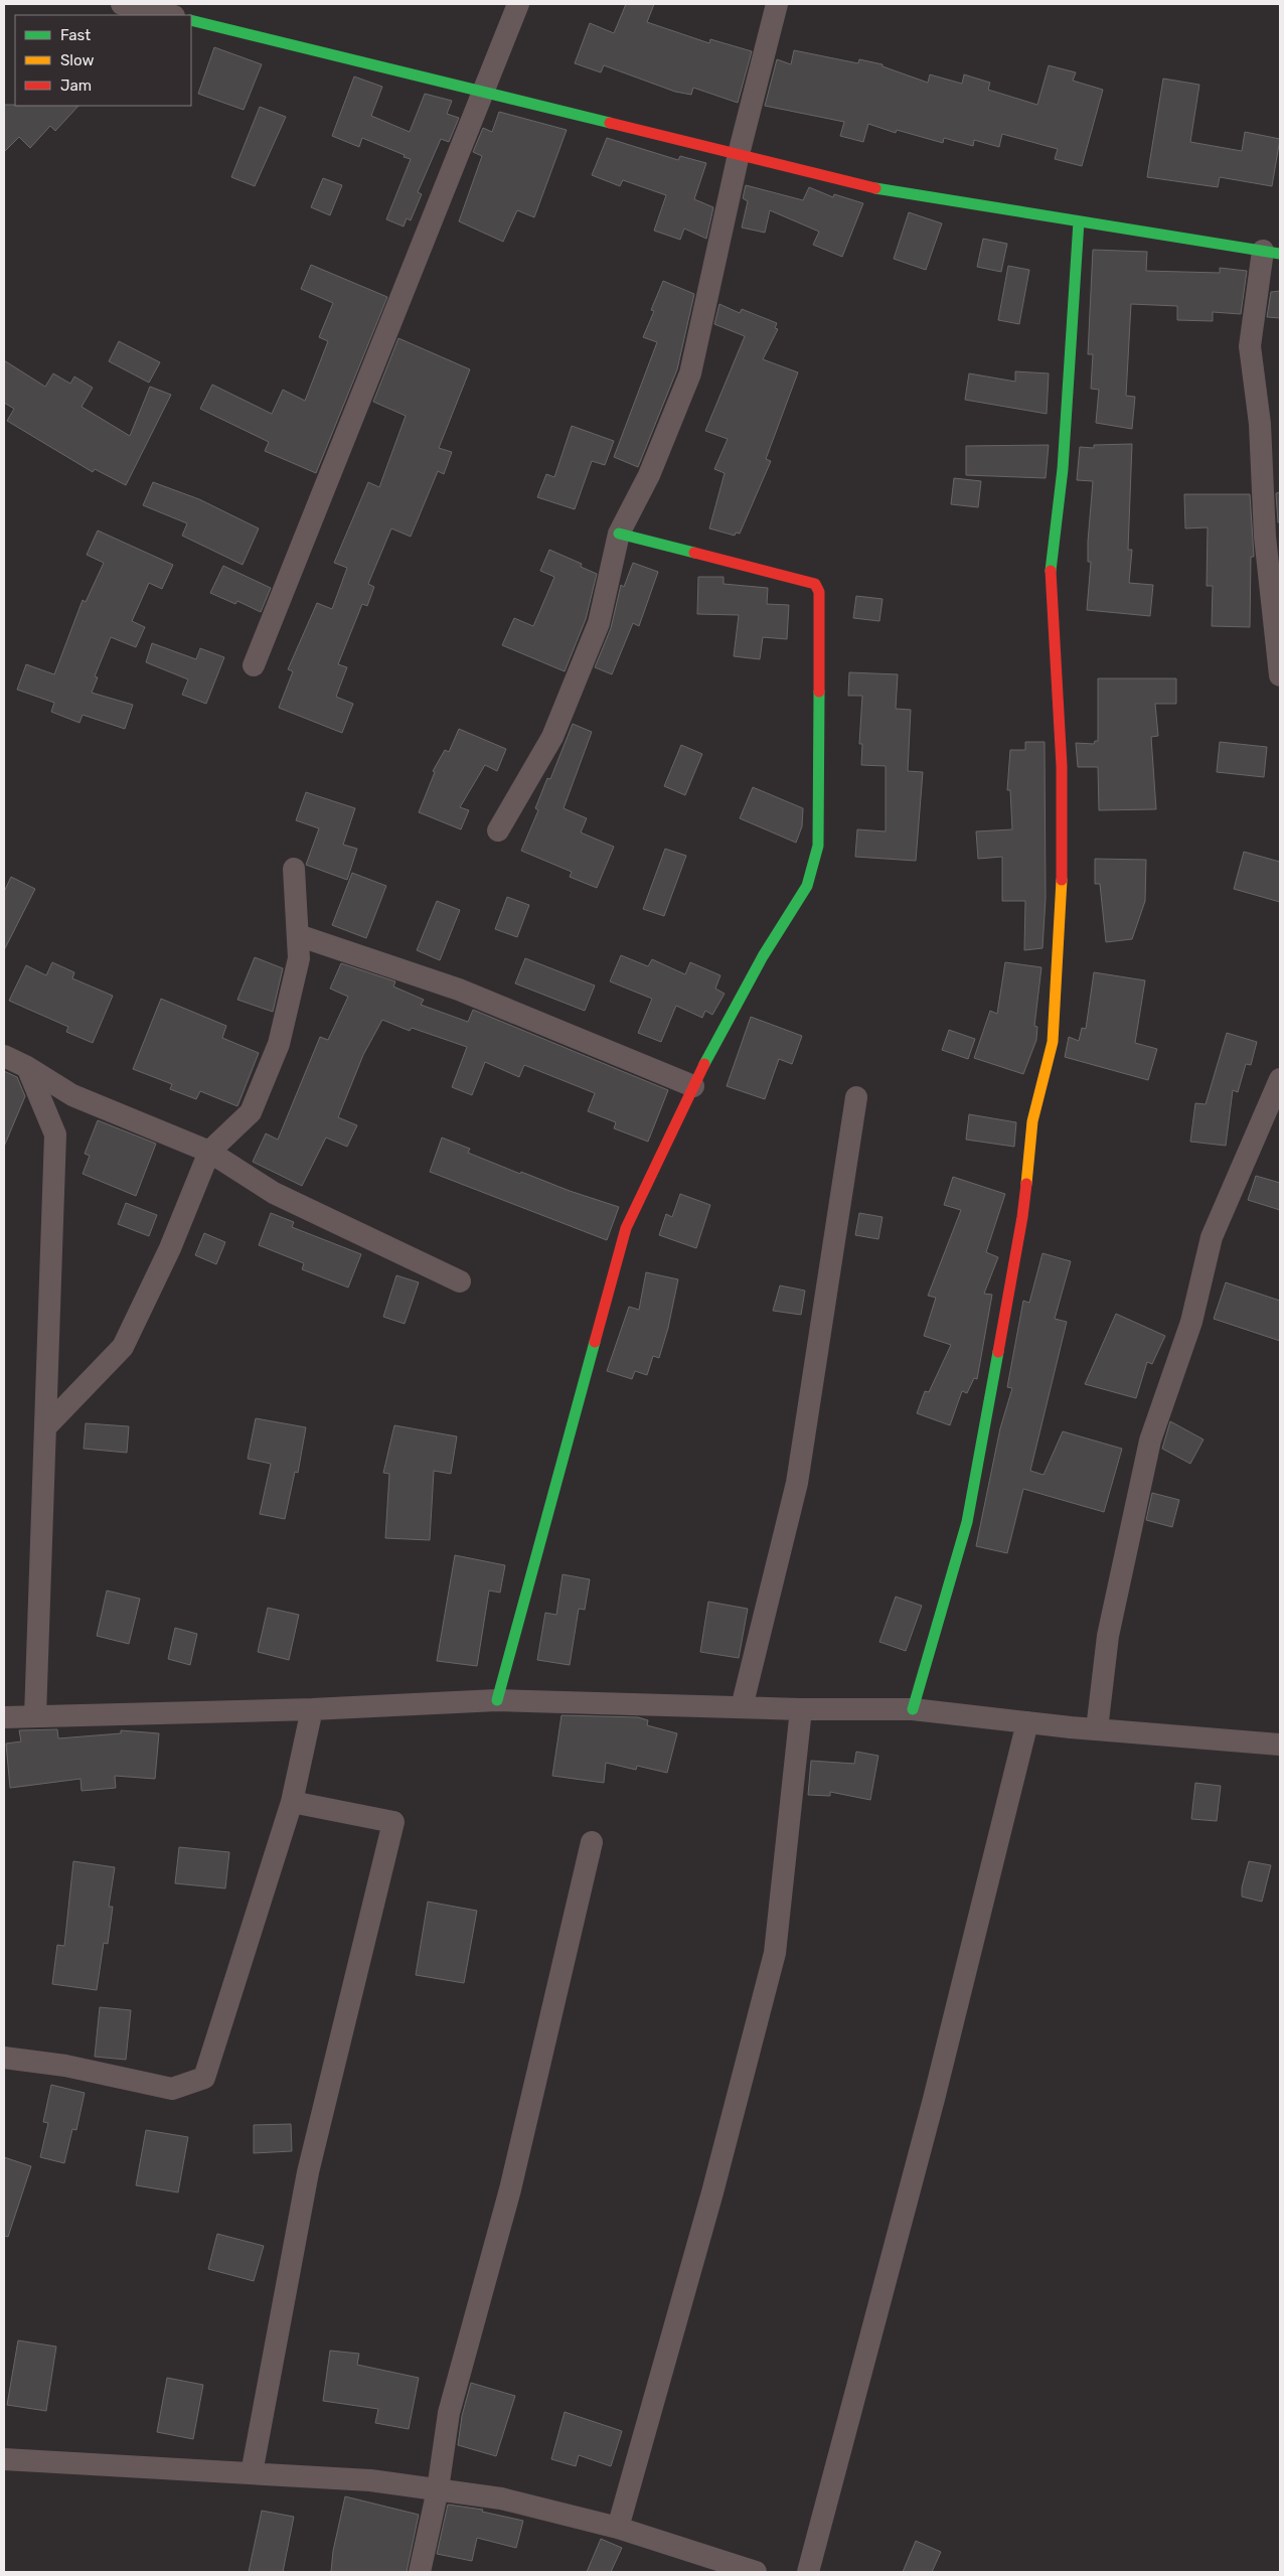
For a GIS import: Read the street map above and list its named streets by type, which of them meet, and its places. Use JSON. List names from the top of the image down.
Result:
{
  "legend": ["Fast", "Slow", "Jam"]
}
